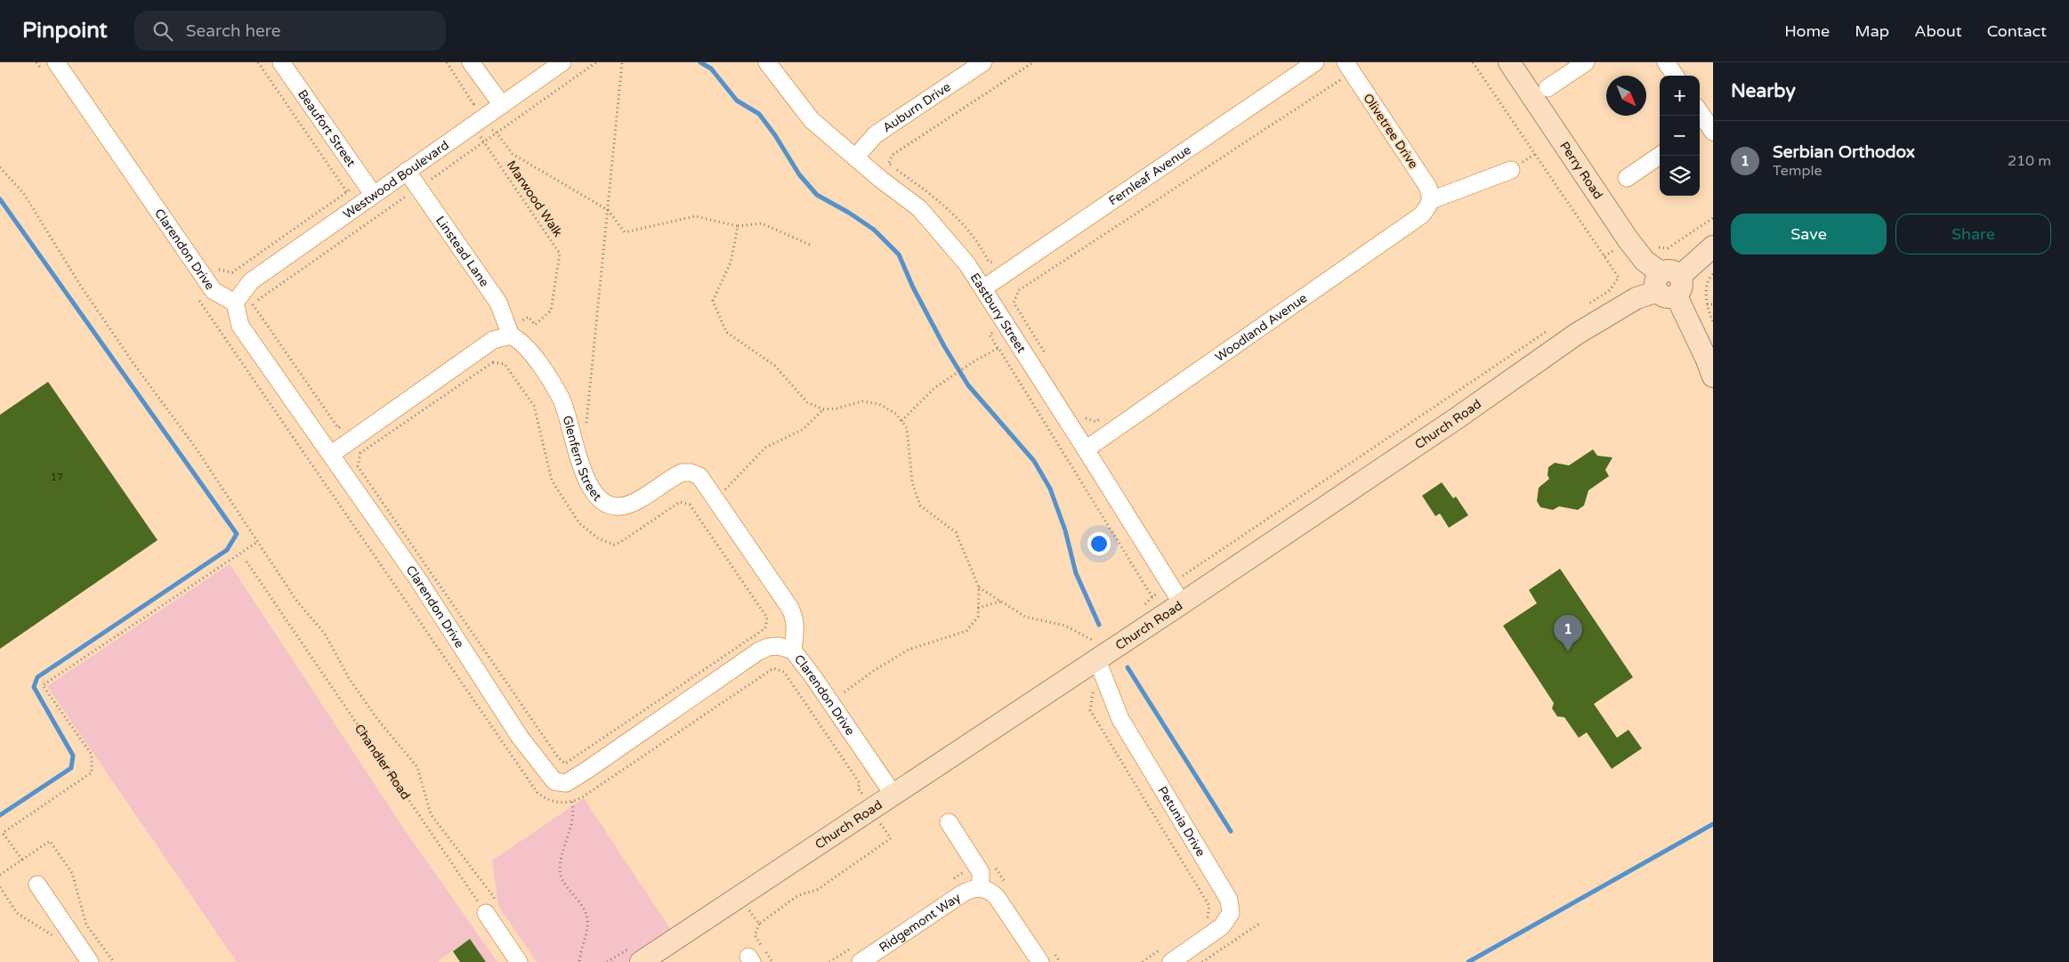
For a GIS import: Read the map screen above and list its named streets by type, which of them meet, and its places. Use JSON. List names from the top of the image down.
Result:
{
  "streets": {
    "main road": ["Perry Road", "Church Road"],
    "street": [
      "Auburn Drive",
      "Beaufort Street",
      "Olivetree Drive",
      "Fernleaf Avenue",
      "Westwood Boulevard",
      "Clarendon Drive",
      "Linstead Lane",
      "Eastbury Street",
      "Woodland Avenue",
      "Glenfern Street",
      "Petunia Drive",
      "Ridgemont Way"
    ],
    "path": ["Marwood Walk", "Chandler Road"]
  },
  "crossings": [
    ["Auburn Drive", "Eastbury Street"],
    ["Beaufort Street", "Westwood Boulevard"],
    ["Olivetree Drive", "Woodland Avenue"],
    ["Perry Road", "Church Road"],
    ["Fernleaf Avenue", "Eastbury Street"],
    ["Westwood Boulevard", "Marwood Walk"],
    ["Westwood Boulevard", "Clarendon Drive"],
    ["Westwood Boulevard", "Linstead Lane"],
    ["Marwood Walk", "Linstead Lane"],
    ["Marwood Walk", "Glenfern Street"],
    ["Clarendon Drive", "Church Road"],
    ["Clarendon Drive", "Glenfern Street"],
    ["Linstead Lane", "Glenfern Street"],
    ["Eastbury Street", "Woodland Avenue"],
    ["Eastbury Street", "Church Road"],
    ["Church Road", "Petunia Drive"]
  ],
  "house_numbers": ["17"],
  "north": "bottom right",
  "page": {
    "header": "Pinpoint",
    "search": "Search here",
    "nav": [
      "Home",
      "Map",
      "About",
      "Contact"
    ],
    "heading": "Nearby",
    "map_buttons": ["+", "−"],
    "list": [
      {
        "mark": "1",
        "name": "Serbian Orthodox",
        "note": "Temple",
        "value": "210 m"
      }
    ],
    "buttons": ["Save", "Share"],
    "pins": "1"
  }
}
